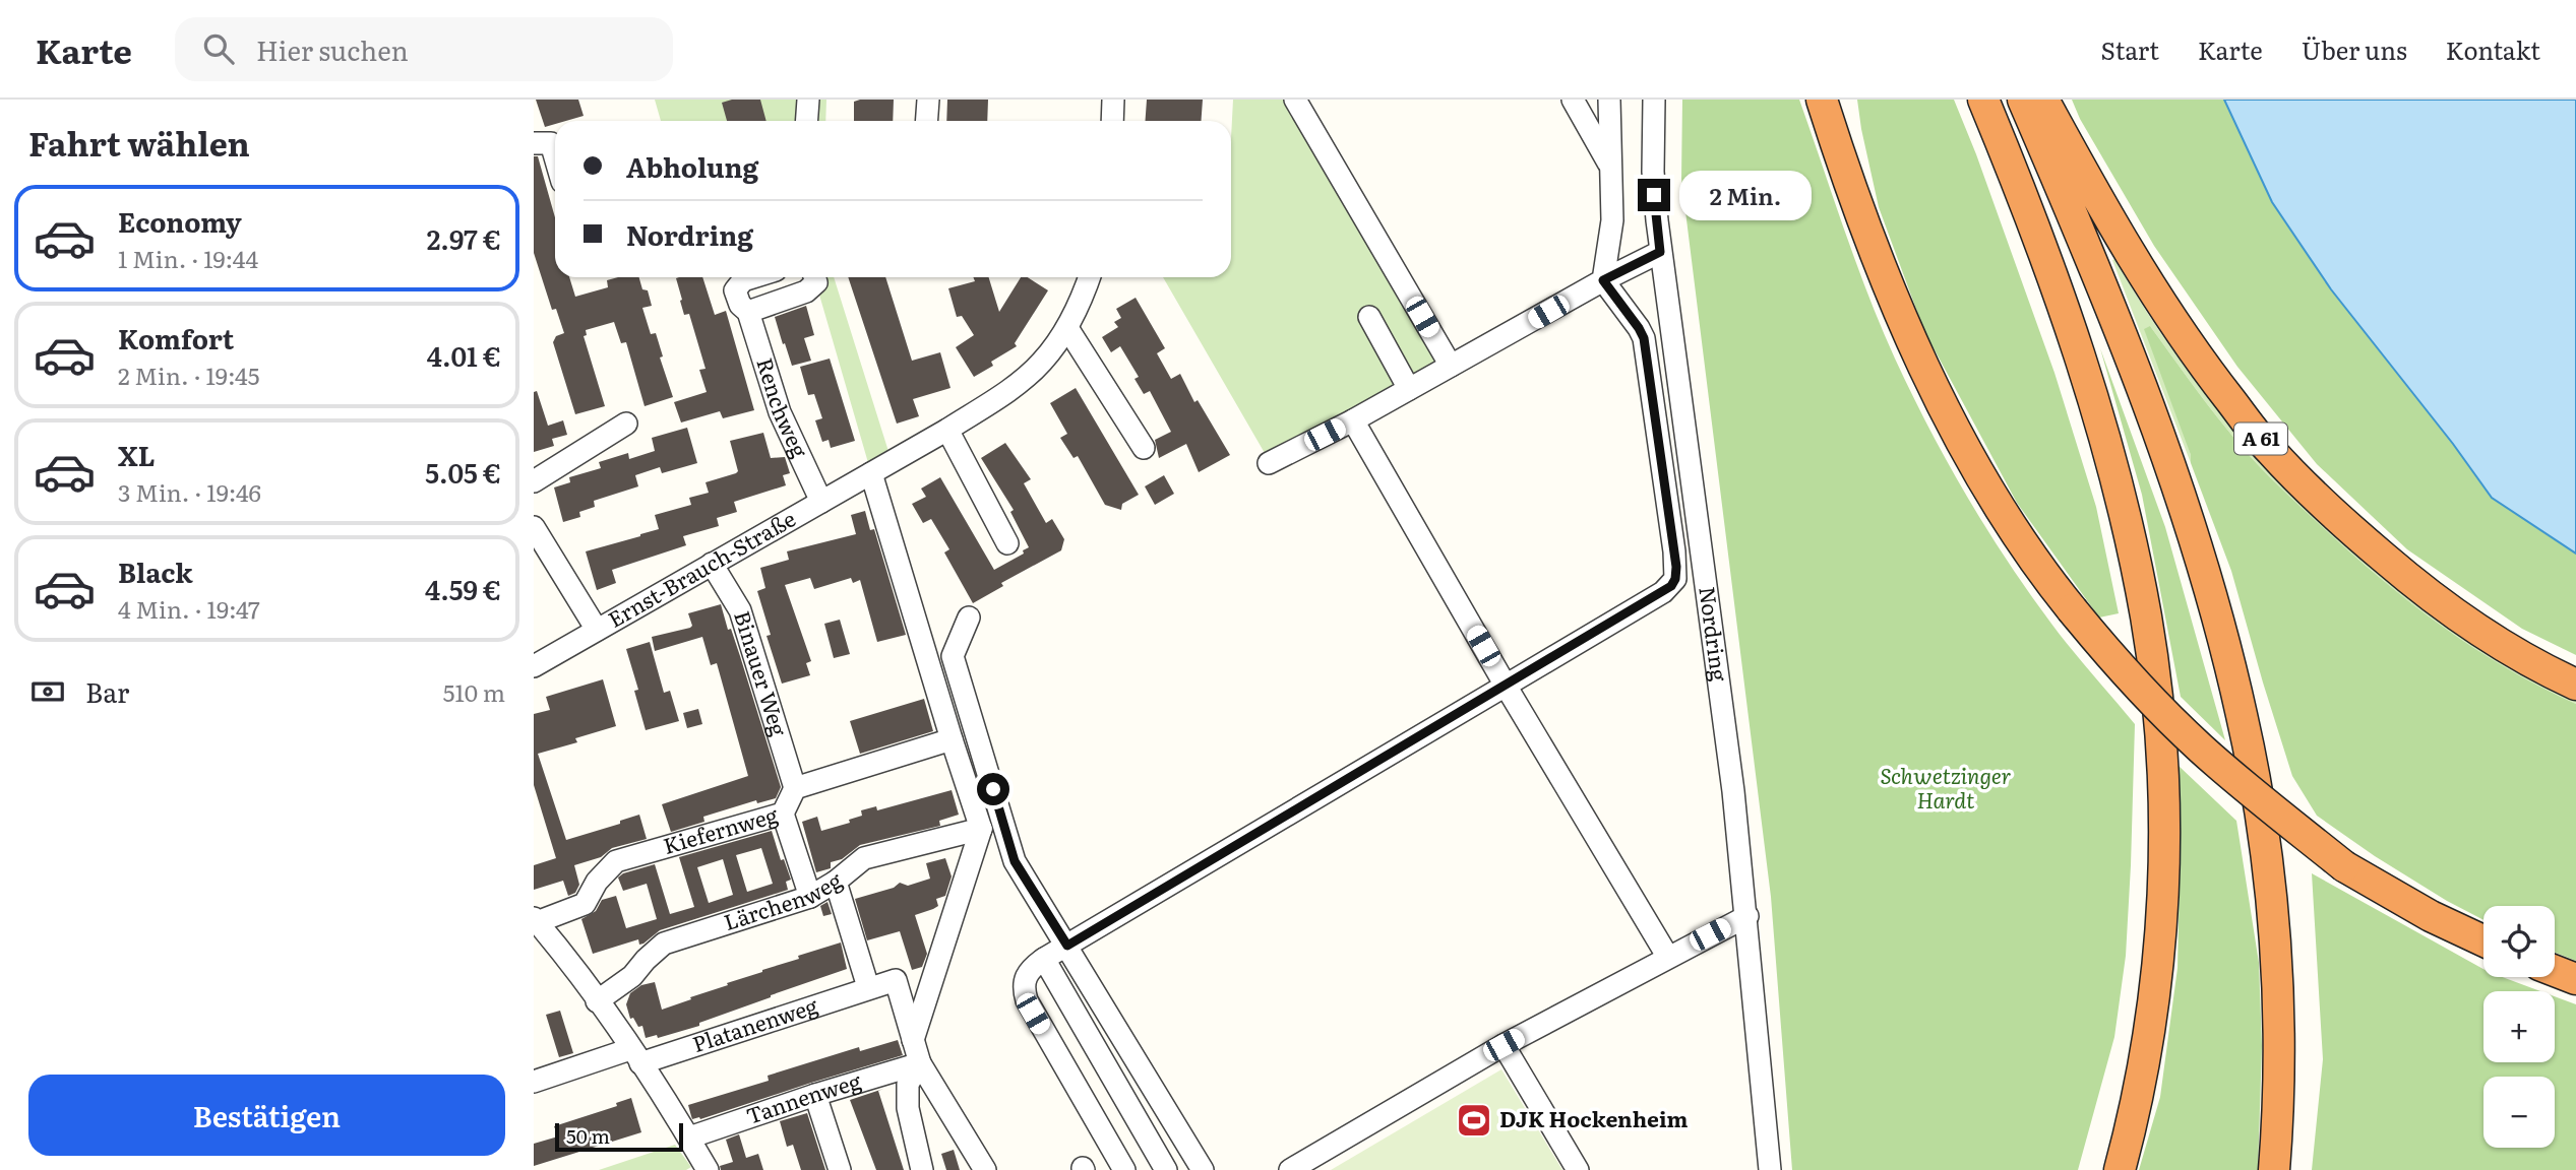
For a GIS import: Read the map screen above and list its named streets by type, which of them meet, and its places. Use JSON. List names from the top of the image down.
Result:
{
  "streets": {
    "highway": ["A 61"],
    "street": [
      "Renchweg",
      "Ernst-Brauch-Straße",
      "Nordring",
      "Binauer Weg",
      "Kiefernweg",
      "Lärchenweg",
      "Platanenweg",
      "Tannenweg"
    ]
  },
  "crossings": [
    ["Renchweg", "Ernst-Brauch-Straße"],
    ["Ernst-Brauch-Straße", "Binauer Weg"],
    ["Binauer Weg", "Kiefernweg"]
  ],
  "parks": ["Schwetzinger Hardt"],
  "places": {
    "sports": ["DJK Hockenheim"]
  },
  "scale_bar": "50 m",
  "page": {
    "header": "Karte",
    "search": "Hier suchen",
    "nav": [
      "Start",
      "Karte",
      "Über uns",
      "Kontakt"
    ],
    "heading": "Fahrt wählen",
    "banner": ["Abholung", "Nordring"],
    "bubble": "2 Min.",
    "list": [
      {
        "name": "Economy",
        "note": "1 Min. · 19:44",
        "value": "2.97 €"
      },
      {
        "name": "Komfort",
        "note": "2 Min. · 19:45",
        "value": "4.01 €"
      },
      {
        "name": "XL",
        "note": "3 Min. · 19:46",
        "value": "5.05 €"
      },
      {
        "name": "Black",
        "note": "4 Min. · 19:47",
        "value": "4.59 €"
      }
    ],
    "pay": ["Bar", "510 m"],
    "map_buttons": ["+", "−"],
    "buttons": "Bestätigen",
    "scale": "50 m"
  }
}
